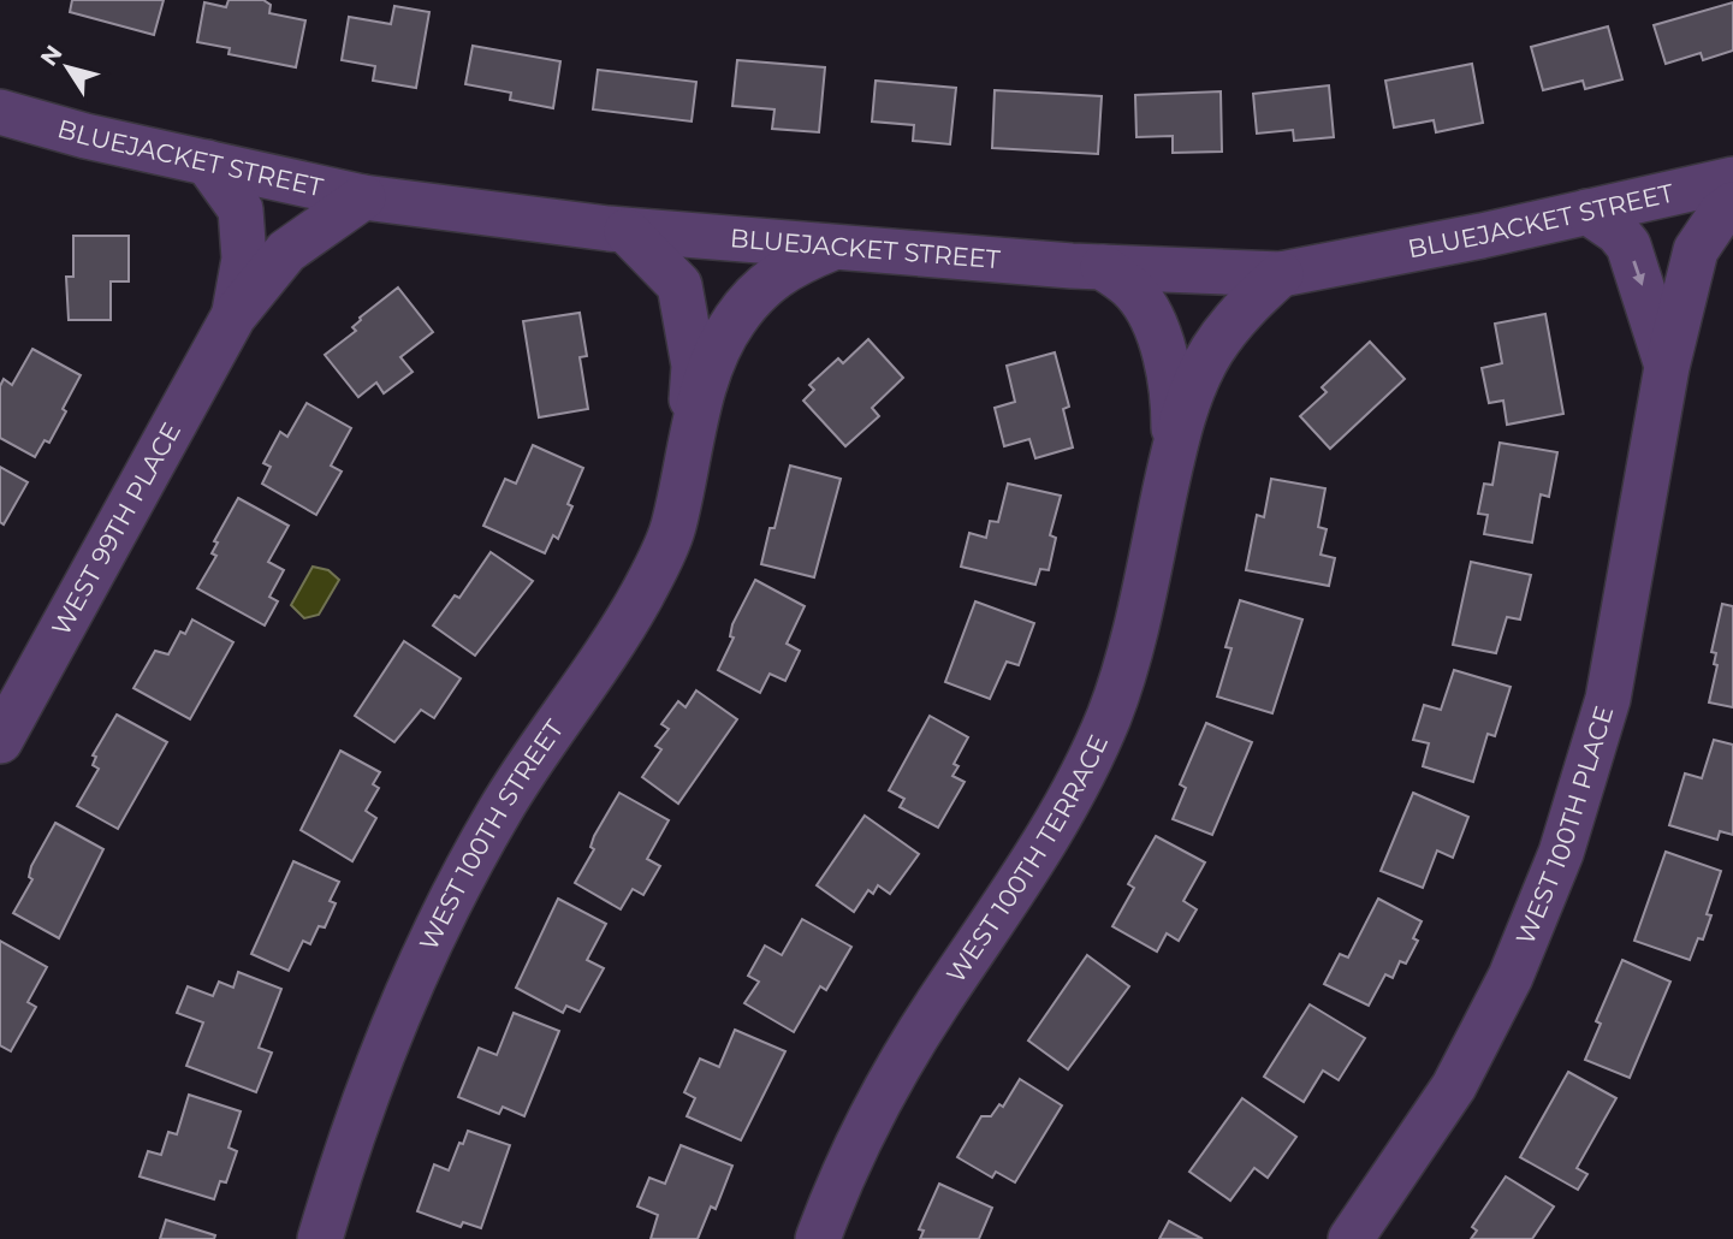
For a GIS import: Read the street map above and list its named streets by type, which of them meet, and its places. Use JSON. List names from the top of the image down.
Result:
{
  "streets": {
    "street": [
      "BLUEJACKET STREET",
      "WEST 99TH PLACE",
      "WEST 100TH PLACE",
      "WEST 100TH STREET",
      "WEST 100TH TERRACE"
    ]
  },
  "crossings": [
    ["BLUEJACKET STREET", "WEST 99TH PLACE"],
    ["BLUEJACKET STREET", "WEST 100TH PLACE"],
    ["BLUEJACKET STREET", "WEST 100TH STREET"],
    ["BLUEJACKET STREET", "WEST 100TH TERRACE"]
  ],
  "north": "top left"
}
